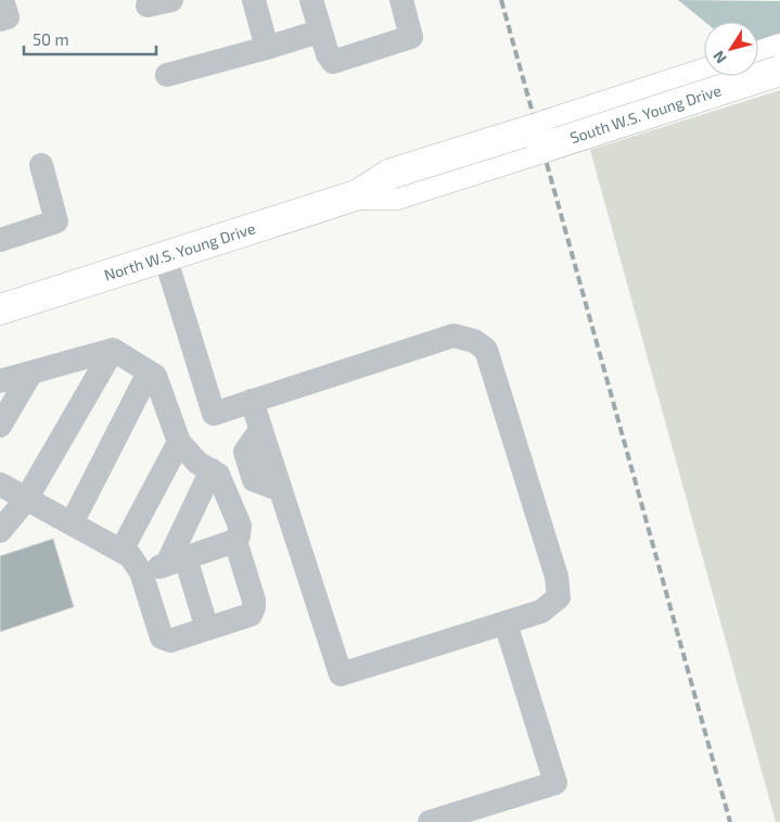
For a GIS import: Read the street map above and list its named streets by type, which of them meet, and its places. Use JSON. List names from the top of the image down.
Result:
{
  "streets": {
    "main road": ["South W.S. Young Drive", "North W.S. Young Drive"]
  },
  "crossings": [
    ["South W.S. Young Drive", "North W.S. Young Drive"]
  ],
  "scale_bar": "50 m",
  "north": "bottom left"
}
